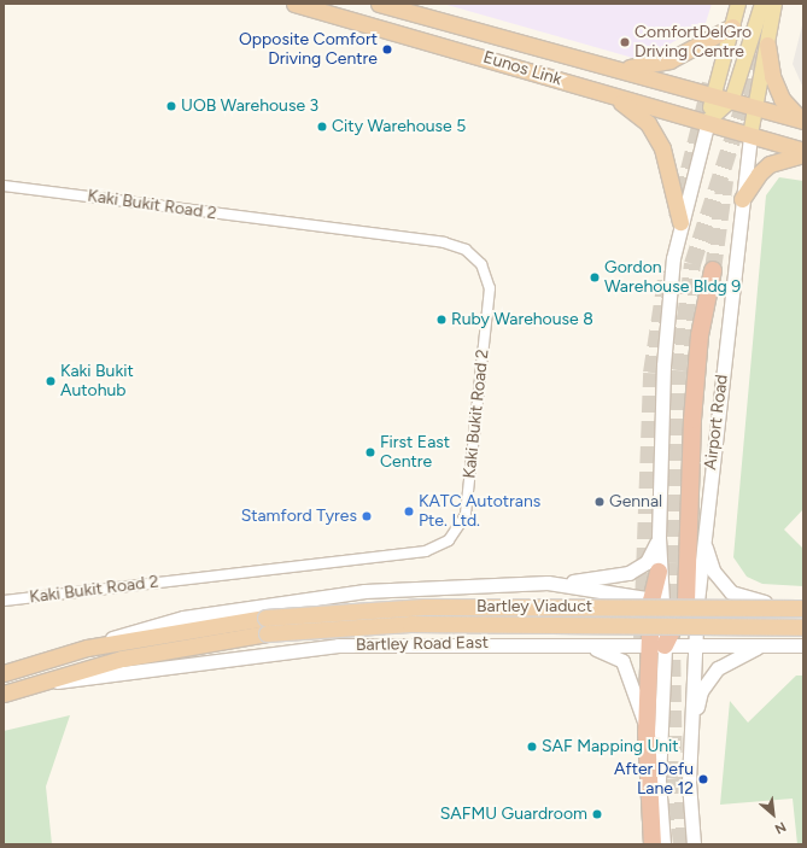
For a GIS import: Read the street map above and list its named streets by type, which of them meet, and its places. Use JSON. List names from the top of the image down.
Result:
{
  "streets": {
    "highway": ["Eunos Link", "Bartley Viaduct", "Bartley Road East"],
    "main road": ["Airport Road"],
    "street": ["Kaki Bukit Road 2"]
  },
  "crossings": [
    ["Eunos Link", "Airport Road"],
    ["Airport Road", "Bartley Road East"],
    ["Bartley Viaduct", "Bartley Road East"]
  ],
  "places": [
    "ComfortDelGro Driving Centre",
    "Opposite Comfort Driving Centre",
    "UOB Warehouse 3",
    "City Warehouse 5",
    "Gordon Warehouse Bldg 9",
    "Ruby Warehouse 8",
    "Kaki Bukit Autohub",
    "First East Centre",
    "Gennal",
    "KATC Autotrans Pte. Ltd.",
    "Stamford Tyres",
    "SAF Mapping Unit",
    "After Defu Lane 12",
    "SAFMU Guardroom"
  ],
  "north": "bottom right"
}
